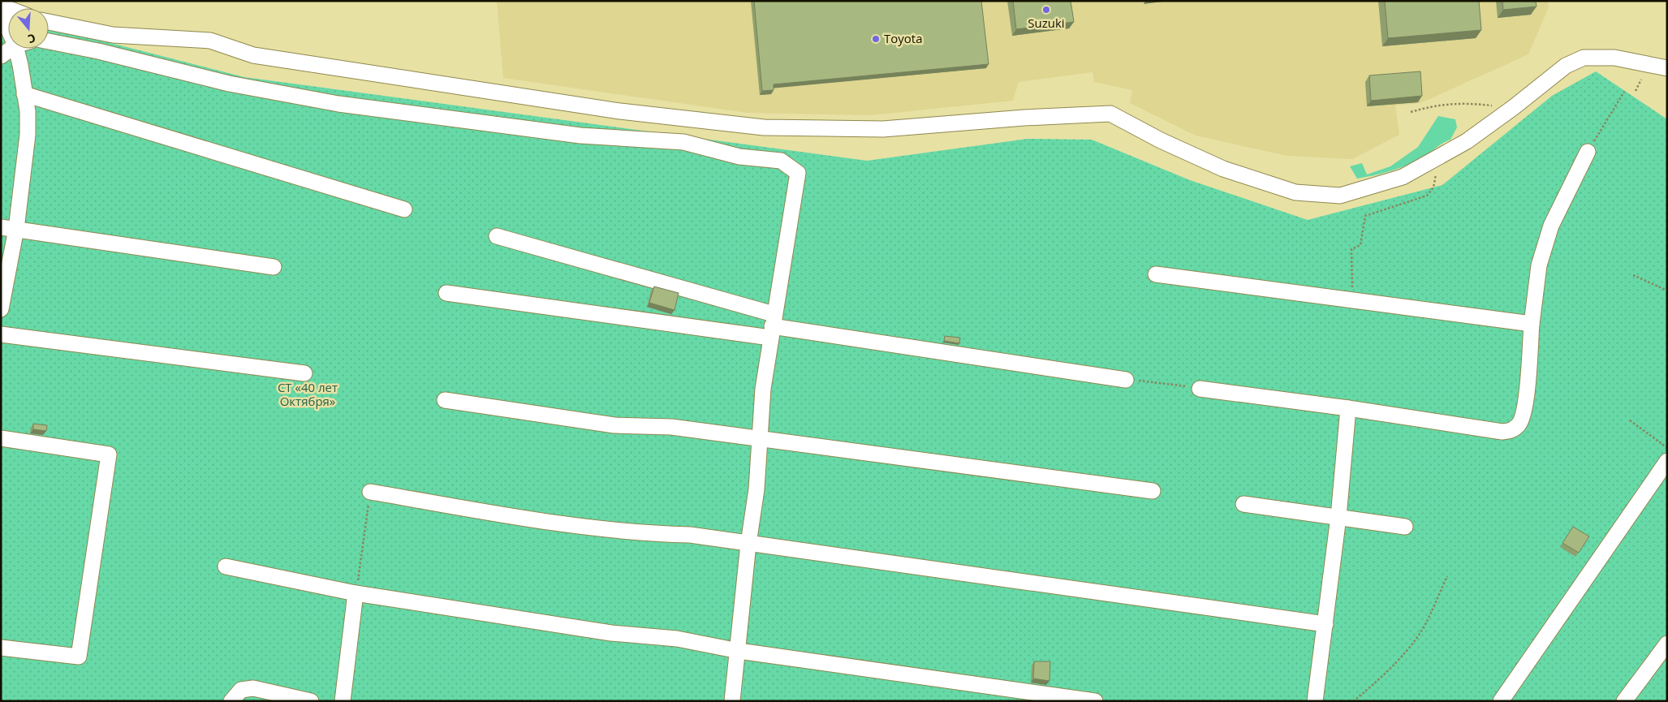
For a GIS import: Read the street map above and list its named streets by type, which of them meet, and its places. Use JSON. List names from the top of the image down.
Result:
{
  "parks": ["СТ «40 лет Октября»"],
  "places": ["Suzuki", "Toyota"],
  "north": "bottom"
}
